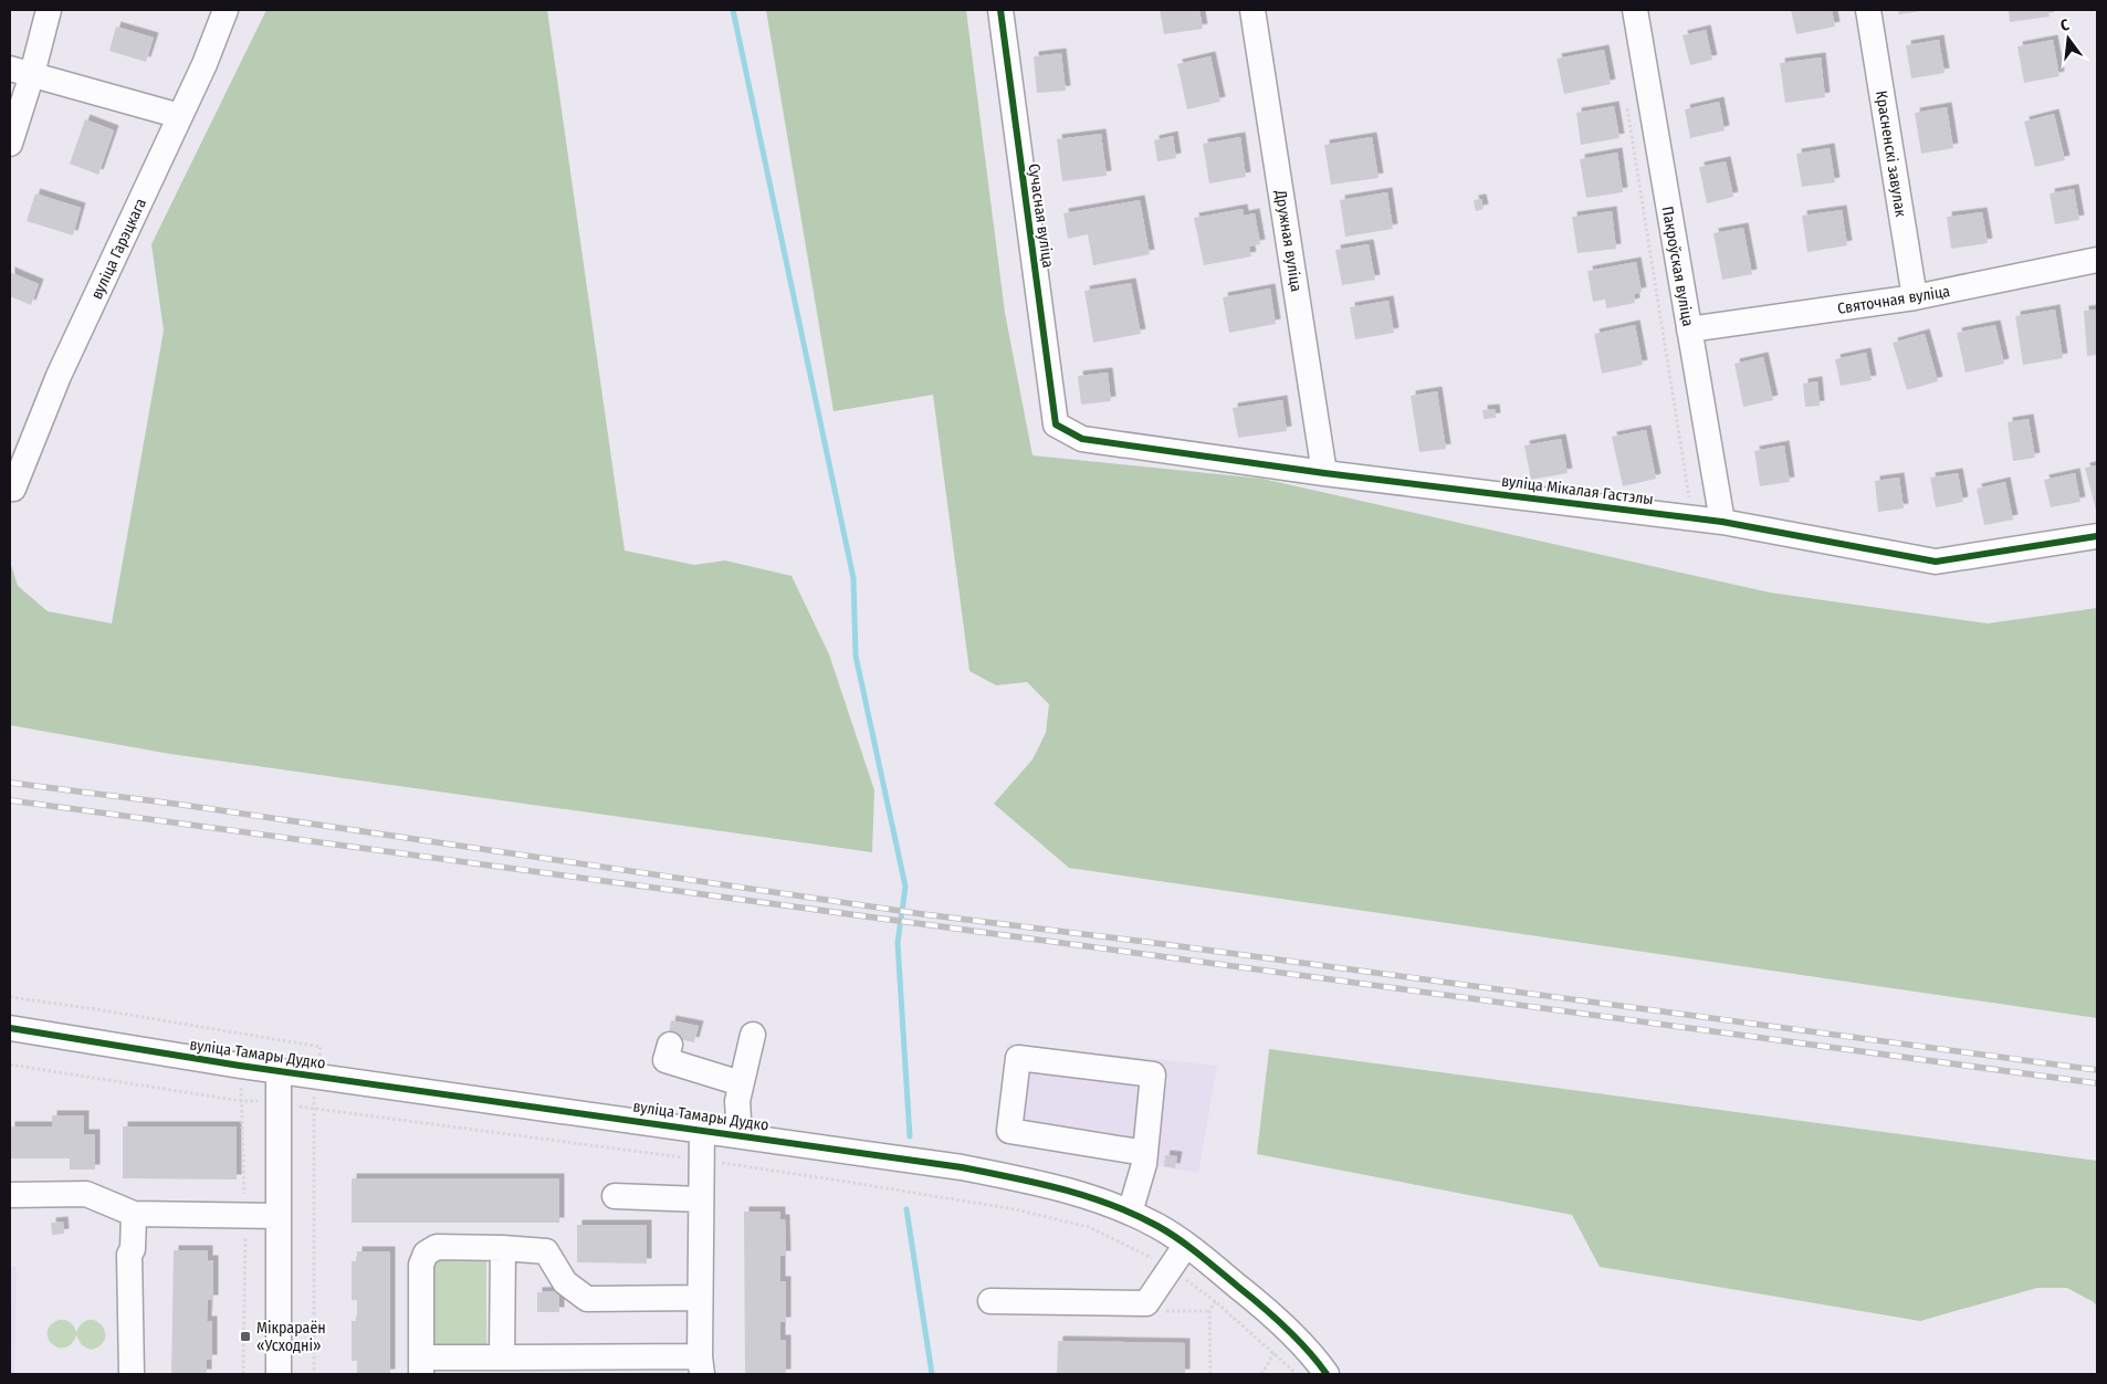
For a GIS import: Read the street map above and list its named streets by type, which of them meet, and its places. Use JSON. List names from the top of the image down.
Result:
{
  "streets": {
    "street": [
      "Красненскі завулак",
      "Сучасная вуліца",
      "Дружная вуліца",
      "вуліца Гарэцкага",
      "Пакроўская вуліца",
      "Святочная вуліца",
      "вуліца Мікалая Гастэлы",
      "вуліца Тамары Дудко"
    ]
  },
  "crossings": [
    ["Красненскі завулак", "Святочная вуліца"],
    ["Сучасная вуліца", "вуліца Мікалая Гастэлы"],
    ["Дружная вуліца", "вуліца Мікалая Гастэлы"],
    ["Пакроўская вуліца", "Святочная вуліца"],
    ["Пакроўская вуліца", "вуліца Мікалая Гастэлы"]
  ],
  "places": {
    "transit": ["Мікрараён «Усходні»"]
  },
  "north": "top"
}
